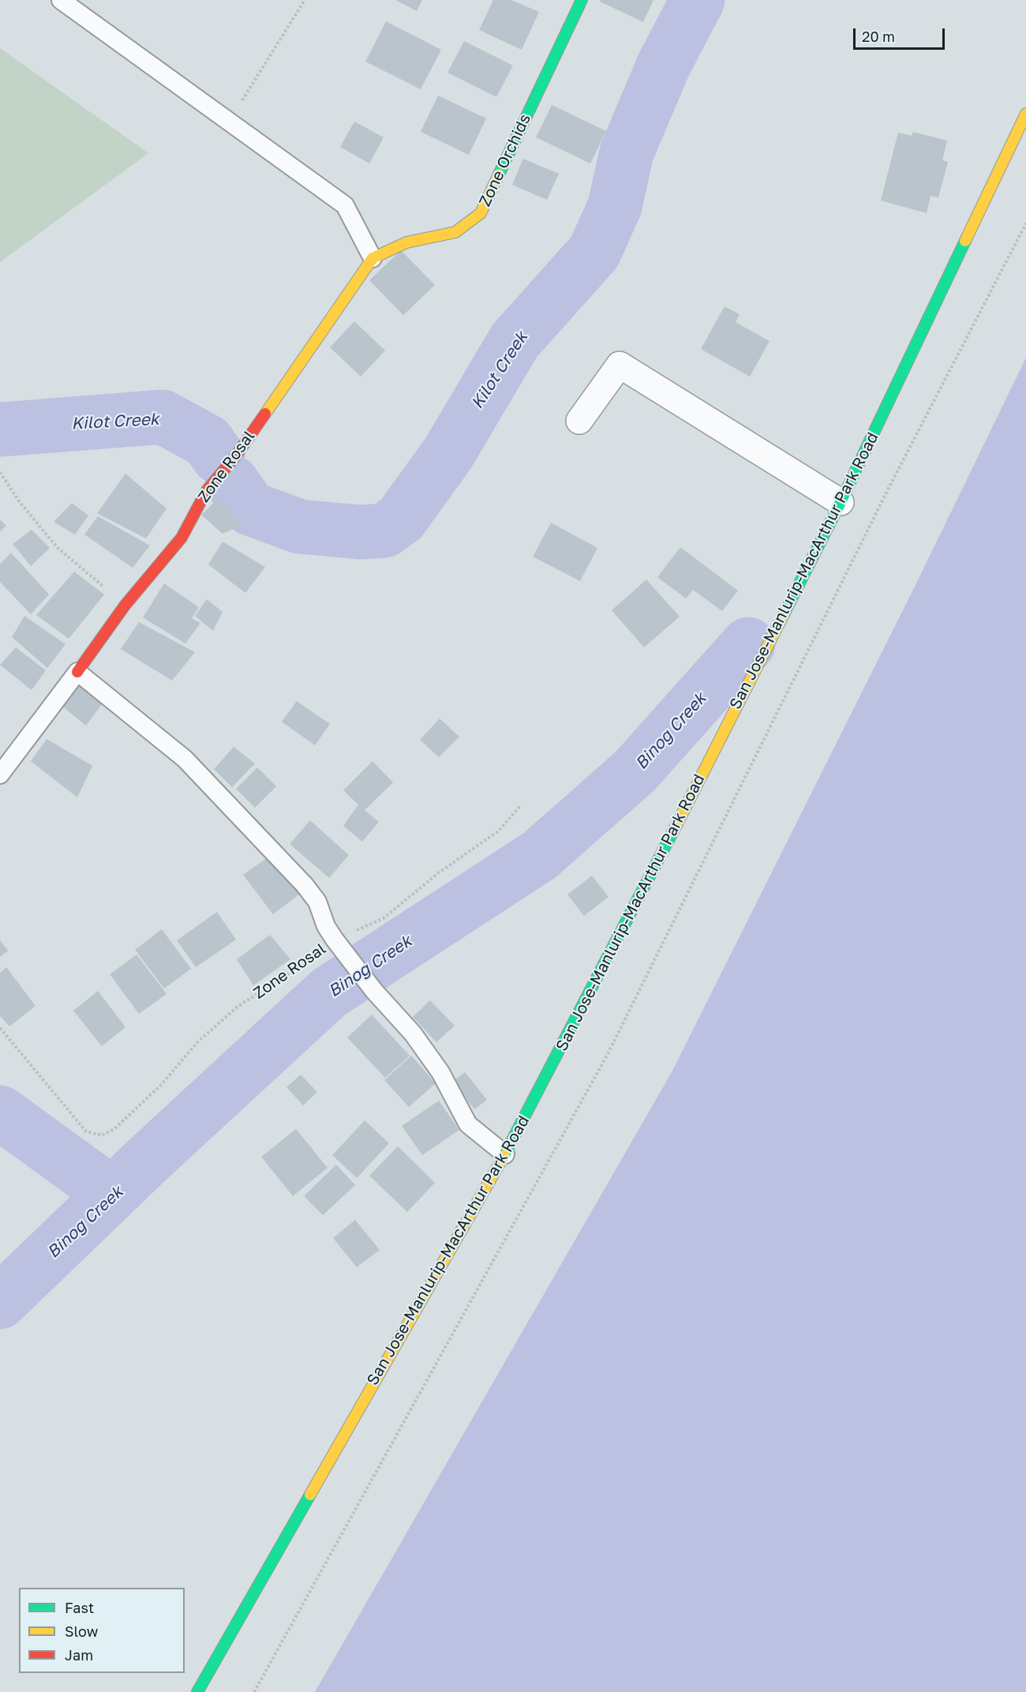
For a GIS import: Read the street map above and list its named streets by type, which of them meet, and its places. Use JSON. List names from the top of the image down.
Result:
{
  "streets": {
    "main road": ["Zone Orchids", "Zone Rosal", "San Jose-Manlurip-MacArthur Park Road"]
  },
  "crossings": [
    ["Zone Orchids", "Zone Rosal"]
  ],
  "water": ["Kilot Creek", "Binog Creek"],
  "legend": ["Fast", "Slow", "Jam"],
  "scale_bar": "20 m"
}
